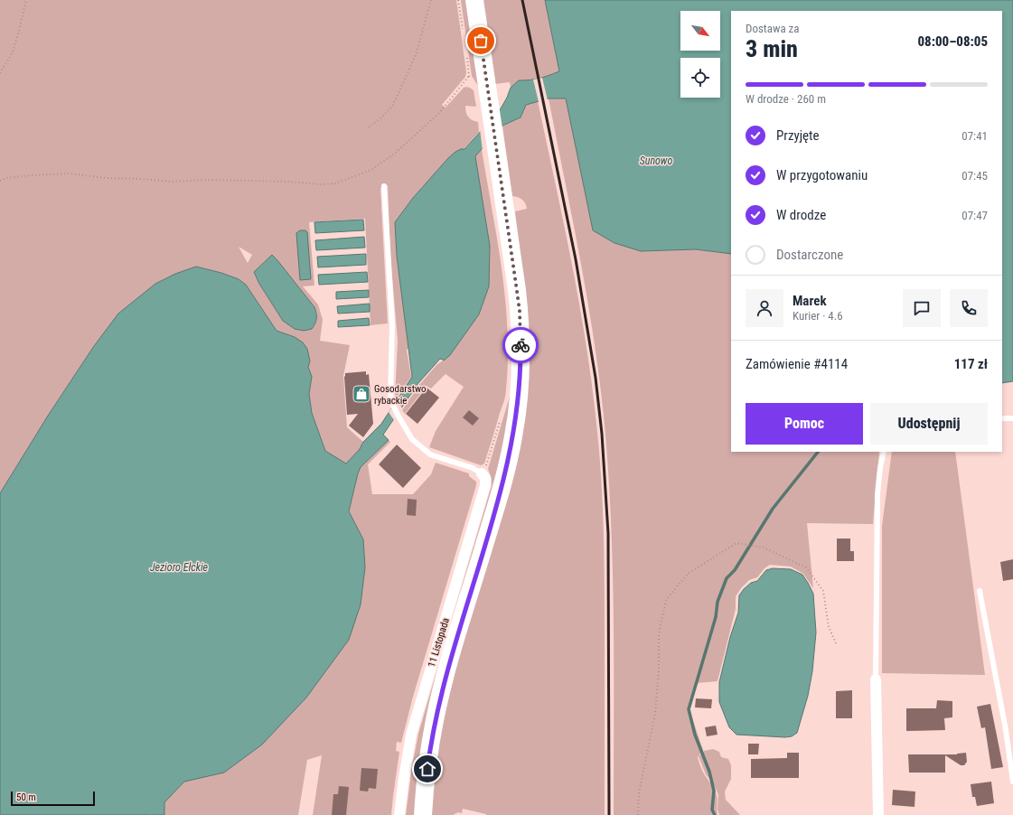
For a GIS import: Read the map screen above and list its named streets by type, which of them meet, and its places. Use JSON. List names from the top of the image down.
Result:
{
  "streets": {
    "street": ["11 Listopada"]
  },
  "water": ["Sunowo", "Jezioro Ełckie"],
  "places": {
    "shop": ["Gosodarstwo rybackie"]
  },
  "scale_bar": "50 m",
  "north": "bottom right",
  "page": {
    "heading": ["3 min", "Dostawa za", "08:00–08:05"],
    "panel": [
      "Marek",
      "Kurier · 4.6",
      "Zamówienie #4114",
      "117 zł"
    ],
    "bar": "W drodze · 260 m",
    "list": [
      ["Przyjęte", "07:41"],
      ["W przygotowaniu", "07:45"],
      ["W drodze", "07:47"],
      "Dostarczone"
    ],
    "buttons": ["Pomoc", "Udostępnij"],
    "scale": "50 m"
  }
}
